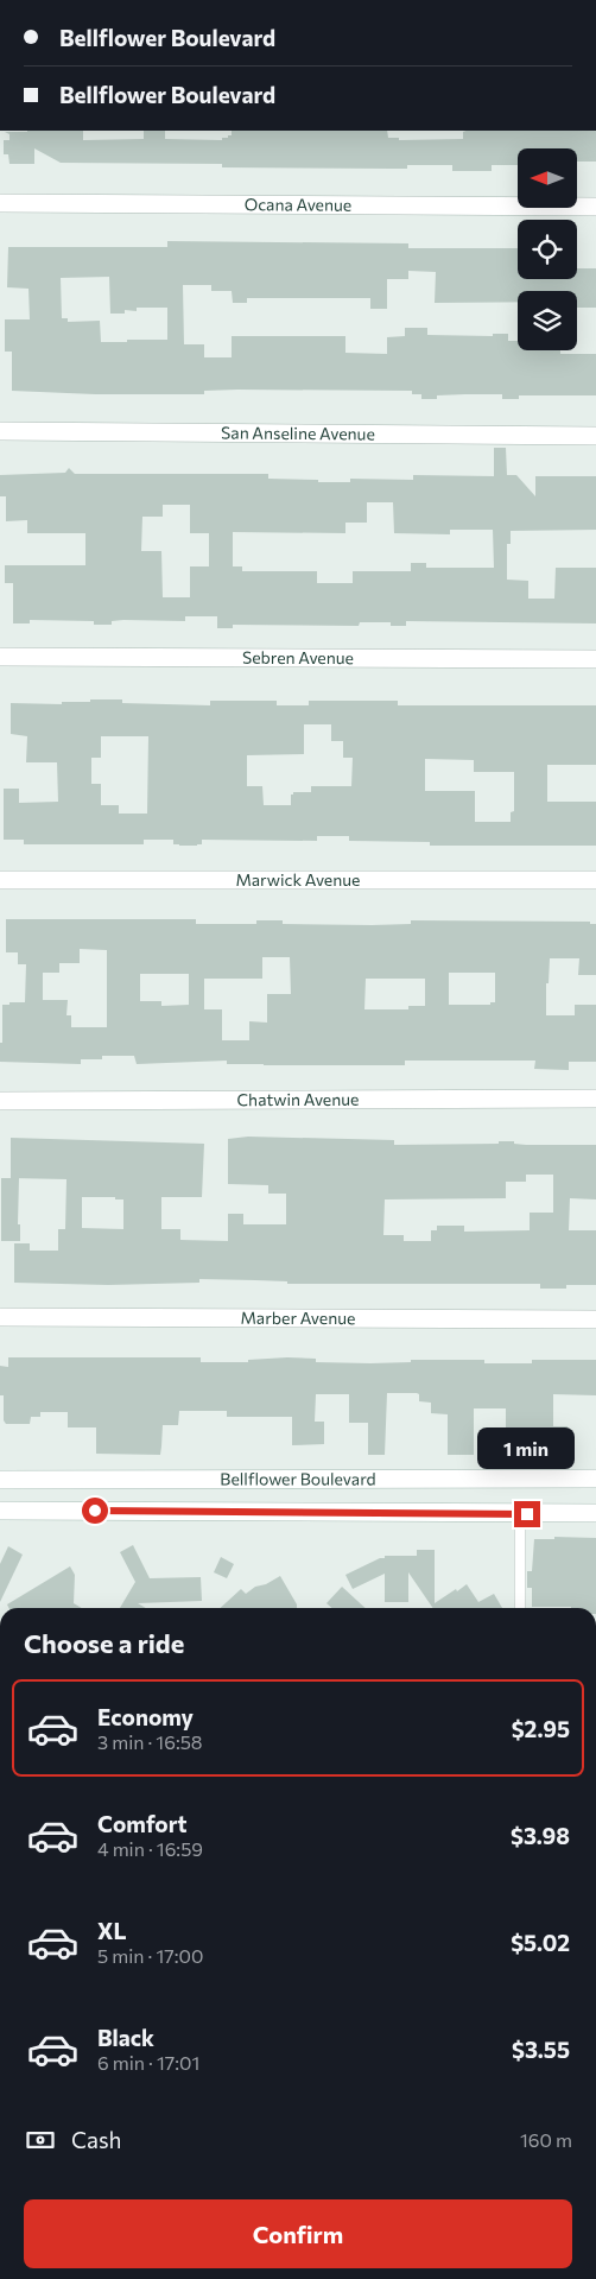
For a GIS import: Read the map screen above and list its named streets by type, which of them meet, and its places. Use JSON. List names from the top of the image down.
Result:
{
  "streets": {
    "street": [
      "Ocana Avenue",
      "San Anseline Avenue",
      "Sebren Avenue",
      "Marwick Avenue",
      "Chatwin Avenue",
      "Marber Avenue",
      "Bellflower Boulevard"
    ]
  },
  "north": "left",
  "page": {
    "banner": ["Bellflower Boulevard", "Bellflower Boulevard"],
    "bubble": "1 min",
    "heading": "Choose a ride",
    "list": [
      {
        "name": "Economy",
        "note": "3 min · 16:58",
        "value": "$2.95"
      },
      {
        "name": "Comfort",
        "note": "4 min · 16:59",
        "value": "$3.98"
      },
      {
        "name": "XL",
        "note": "5 min · 17:00",
        "value": "$5.02"
      },
      {
        "name": "Black",
        "note": "6 min · 17:01",
        "value": "$3.55"
      }
    ],
    "pay": ["Cash", "160 m"],
    "buttons": "Confirm"
  }
}
